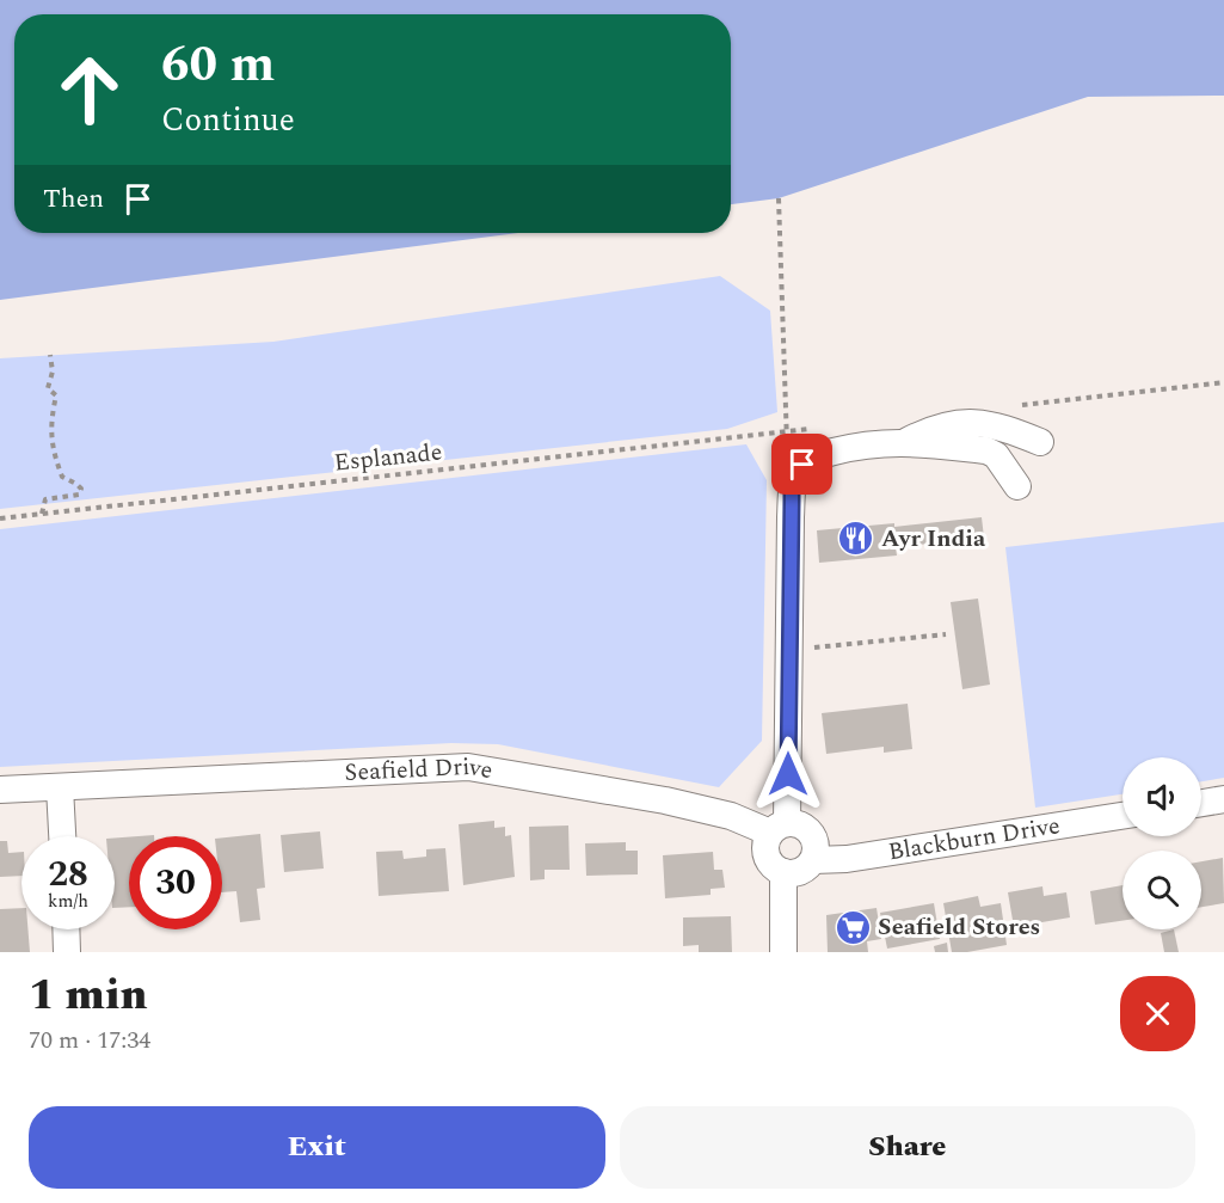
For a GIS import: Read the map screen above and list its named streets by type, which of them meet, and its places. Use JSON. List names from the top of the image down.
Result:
{
  "streets": {
    "street": ["Seafield Drive", "Blackburn Drive"],
    "path": ["Esplanade"]
  },
  "crossings": [
    ["Seafield Drive", "Blackburn Drive"]
  ],
  "places": {
    "restaurant": ["Ayr India"],
    "supermarket": ["Seafield Stores"]
  },
  "page": {
    "turn": ["60 m", "Continue"],
    "then": "Then",
    "speed": "28 km/h",
    "limit": "30",
    "heading": ["1 min", "70 m · 17:34"],
    "buttons": ["Exit", "Share"]
  }
}
